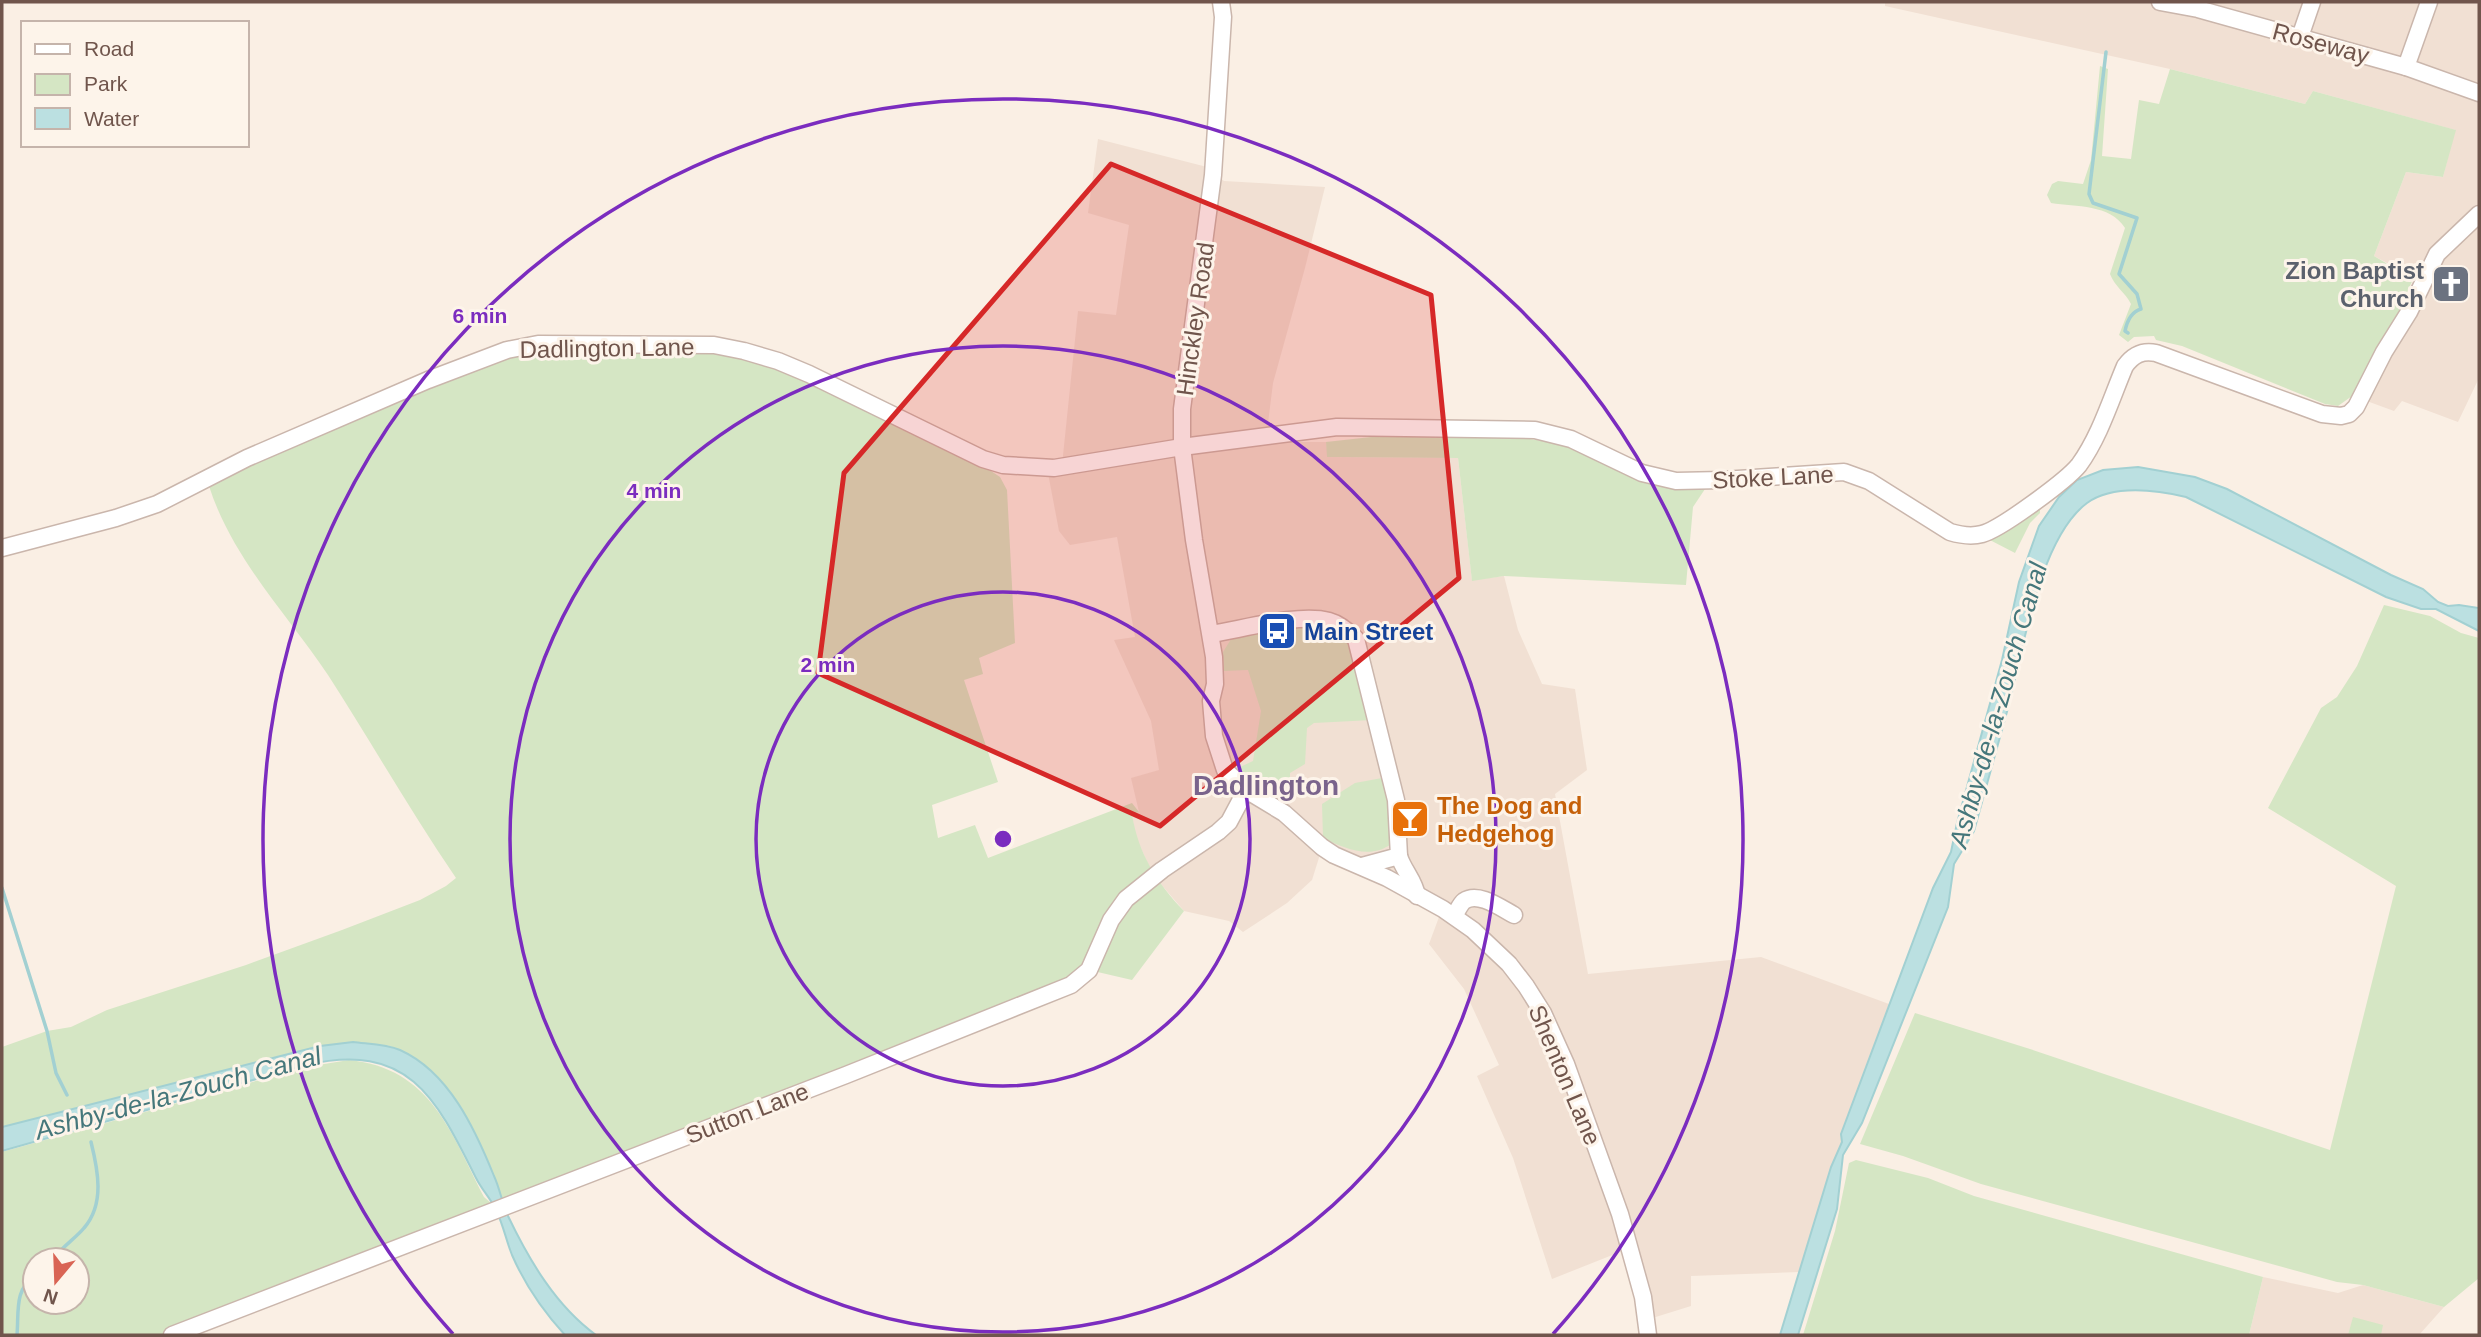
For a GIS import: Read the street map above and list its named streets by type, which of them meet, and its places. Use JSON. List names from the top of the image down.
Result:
{
  "streets": {
    "street": [
      "Roseway",
      "Hinckley Road",
      "Dadlington Lane",
      "Stoke Lane",
      "Shenton Lane",
      "Sutton Lane"
    ]
  },
  "crossings": [
    ["Hinckley Road", "Dadlington Lane"],
    ["Hinckley Road", "Stoke Lane"],
    ["Dadlington Lane", "Stoke Lane"]
  ],
  "districts": ["Dadlington"],
  "water": ["Ashby-de-la-Zouch Canal"],
  "places": {
    "church": ["Zion Baptist Church"],
    "bus stop": ["Main Street"],
    "bar": ["The Dog and Hedgehog"]
  },
  "legend": ["Road", "Park", "Water"],
  "north": "bottom",
  "rings": ["6 min", "4 min", "2 min"]
}
